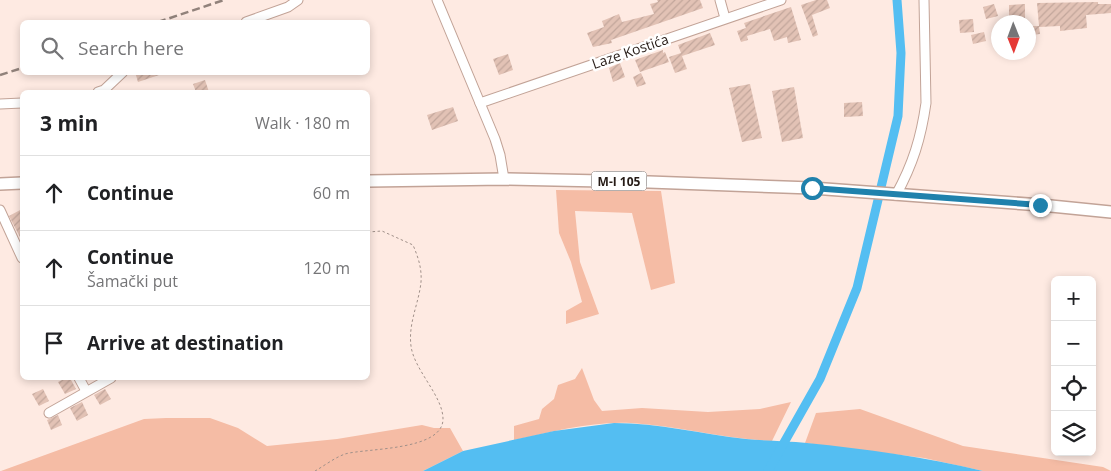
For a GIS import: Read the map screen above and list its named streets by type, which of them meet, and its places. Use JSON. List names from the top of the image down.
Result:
{
  "streets": {
    "main road": ["M-I 105"],
    "street": ["Laze Kostića"]
  },
  "north": "bottom",
  "page": {
    "search": "Search here",
    "heading": ["3 min", "Walk · 180 m"],
    "list": [
      ["Continue", "60 m"],
      ["Continue", "Šamački put", "120 m"],
      "Arrive at destination"
    ],
    "map_buttons": ["+", "−"]
  }
}
